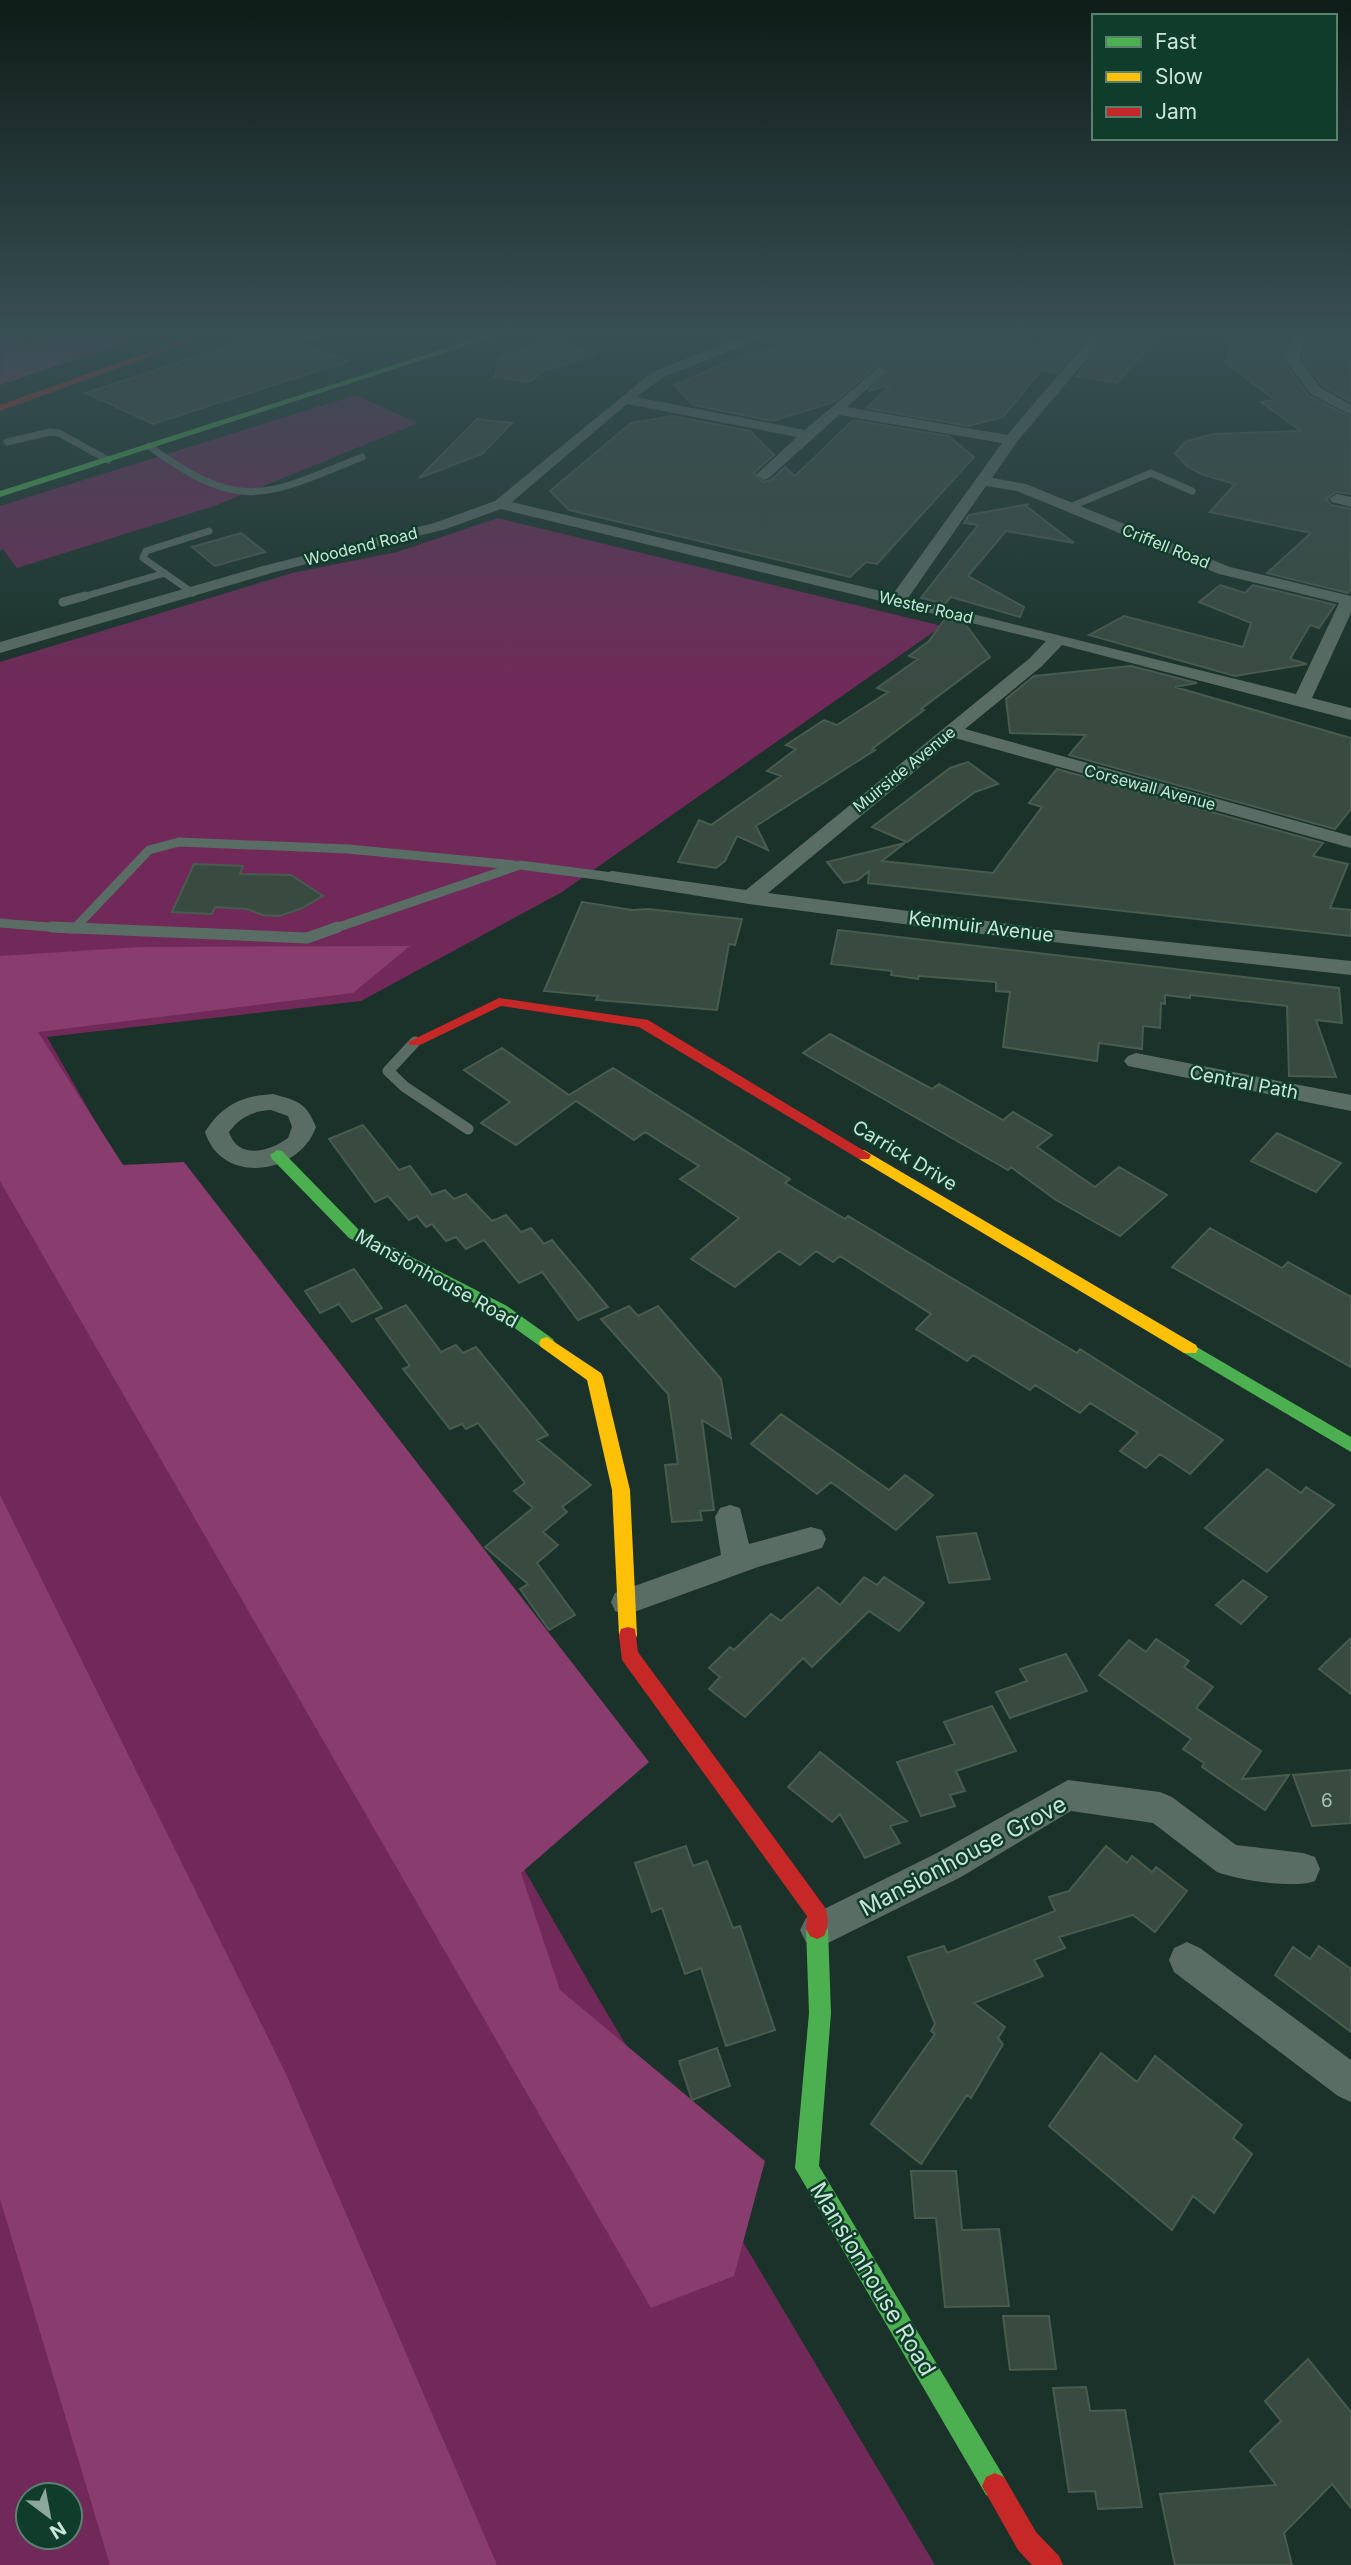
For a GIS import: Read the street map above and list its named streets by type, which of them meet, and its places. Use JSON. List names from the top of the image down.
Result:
{
  "streets": {
    "street": [
      "Woodend Road",
      "Criffell Road",
      "Wester Road",
      "Muirside Avenue",
      "Corsewall Avenue",
      "Kenmuir Avenue",
      "Central Path",
      "Carrick Drive",
      "Mansionhouse Road",
      "Mansionhouse Grove"
    ]
  },
  "crossings": [
    ["Woodend Road", "Wester Road"],
    ["Wester Road", "Muirside Avenue"],
    ["Muirside Avenue", "Corsewall Avenue"],
    ["Muirside Avenue", "Kenmuir Avenue"],
    ["Mansionhouse Road", "Mansionhouse Grove"]
  ],
  "house_numbers": ["6"],
  "legend": ["Fast", "Slow", "Jam"],
  "north": "bottom right"
}
